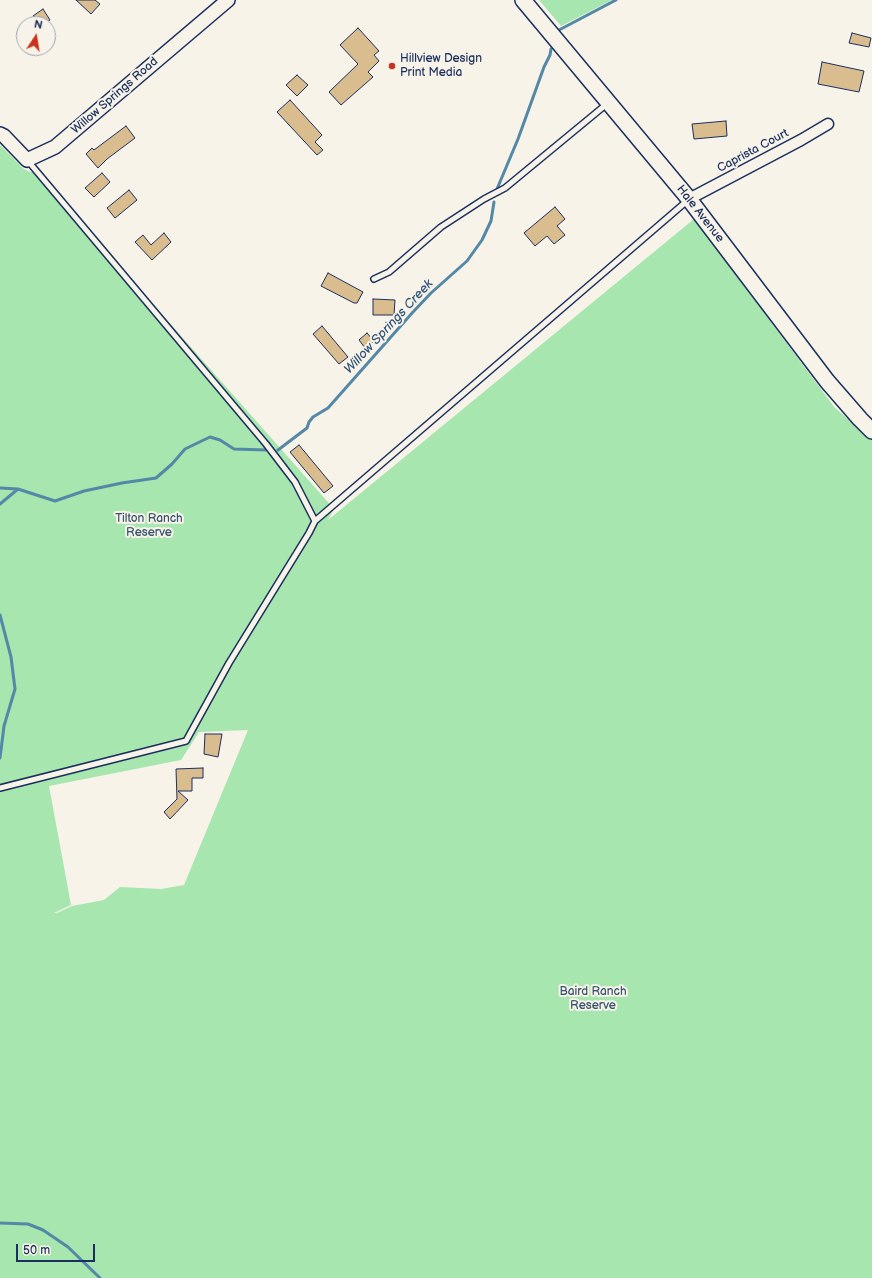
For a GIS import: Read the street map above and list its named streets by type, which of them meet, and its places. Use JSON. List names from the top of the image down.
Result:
{
  "streets": {
    "main road": ["Hale Avenue"],
    "street": ["Willow Springs Road", "Caprista Court"]
  },
  "crossings": [
    ["Caprista Court", "Hale Avenue"]
  ],
  "water": ["Willow Springs Creek"],
  "parks": ["Tilton Ranch Reserve", "Baird Ranch Reserve"],
  "places": ["Hillview Design Print Media"],
  "scale_bar": "50 m",
  "north": "top"
}
